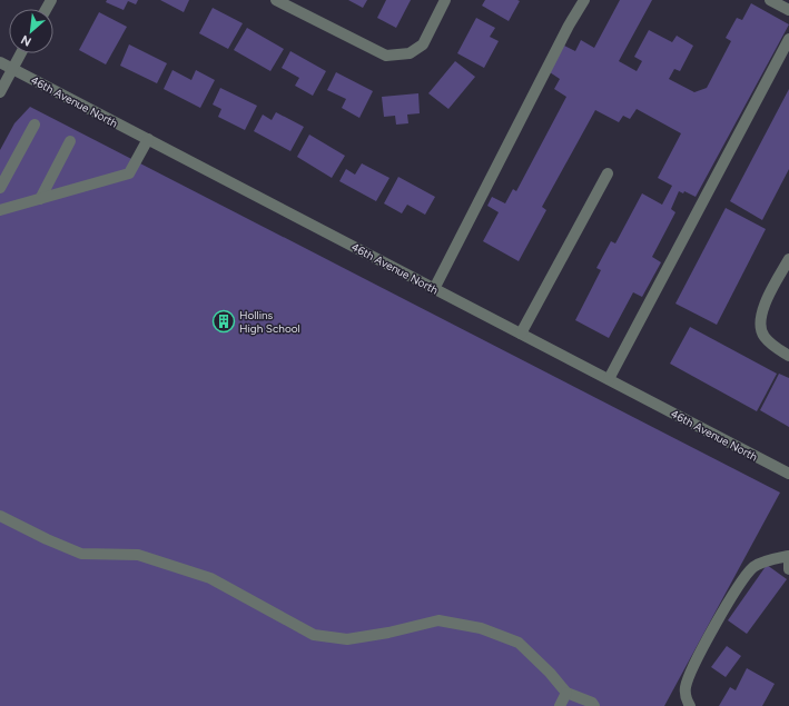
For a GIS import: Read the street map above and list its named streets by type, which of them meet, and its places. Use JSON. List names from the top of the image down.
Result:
{
  "streets": {
    "street": ["46th Avenue North"]
  },
  "places": {
    "building": ["Hollins High School"]
  },
  "north": "bottom left"
}
